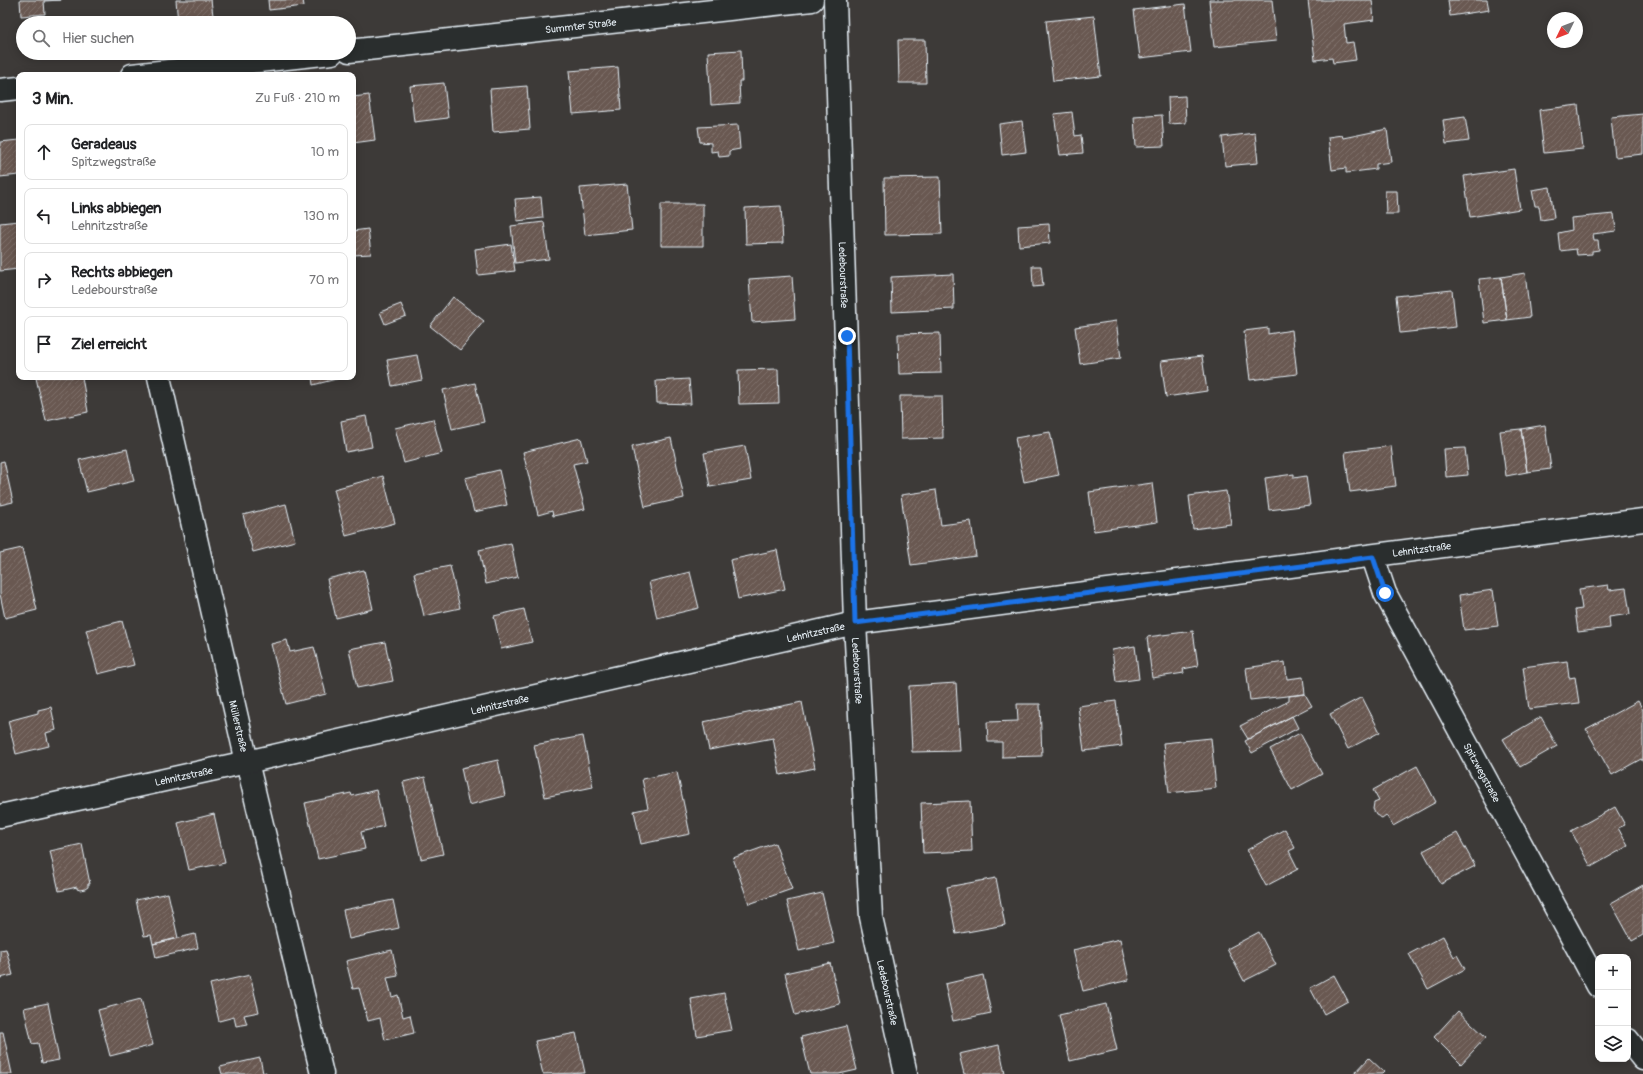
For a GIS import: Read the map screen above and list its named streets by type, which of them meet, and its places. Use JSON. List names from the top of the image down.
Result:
{
  "streets": {
    "street": [
      "Summter Straße",
      "Ledebourstraße",
      "Lehnitzstraße",
      "Müllerstraße",
      "Spitzwegstraße"
    ]
  },
  "crossings": [
    ["Ledebourstraße", "Lehnitzstraße"],
    ["Lehnitzstraße", "Müllerstraße"],
    ["Lehnitzstraße", "Spitzwegstraße"]
  ],
  "north": "bottom left",
  "page": {
    "search": "Hier suchen",
    "heading": ["3 Min.", "Zu Fuß · 210 m"],
    "list": [
      ["Geradeaus", "Spitzwegstraße", "10 m"],
      ["Links abbiegen", "Lehnitzstraße", "130 m"],
      ["Rechts abbiegen", "Ledebourstraße", "70 m"],
      "Ziel erreicht"
    ],
    "map_buttons": ["+", "−"]
  }
}
